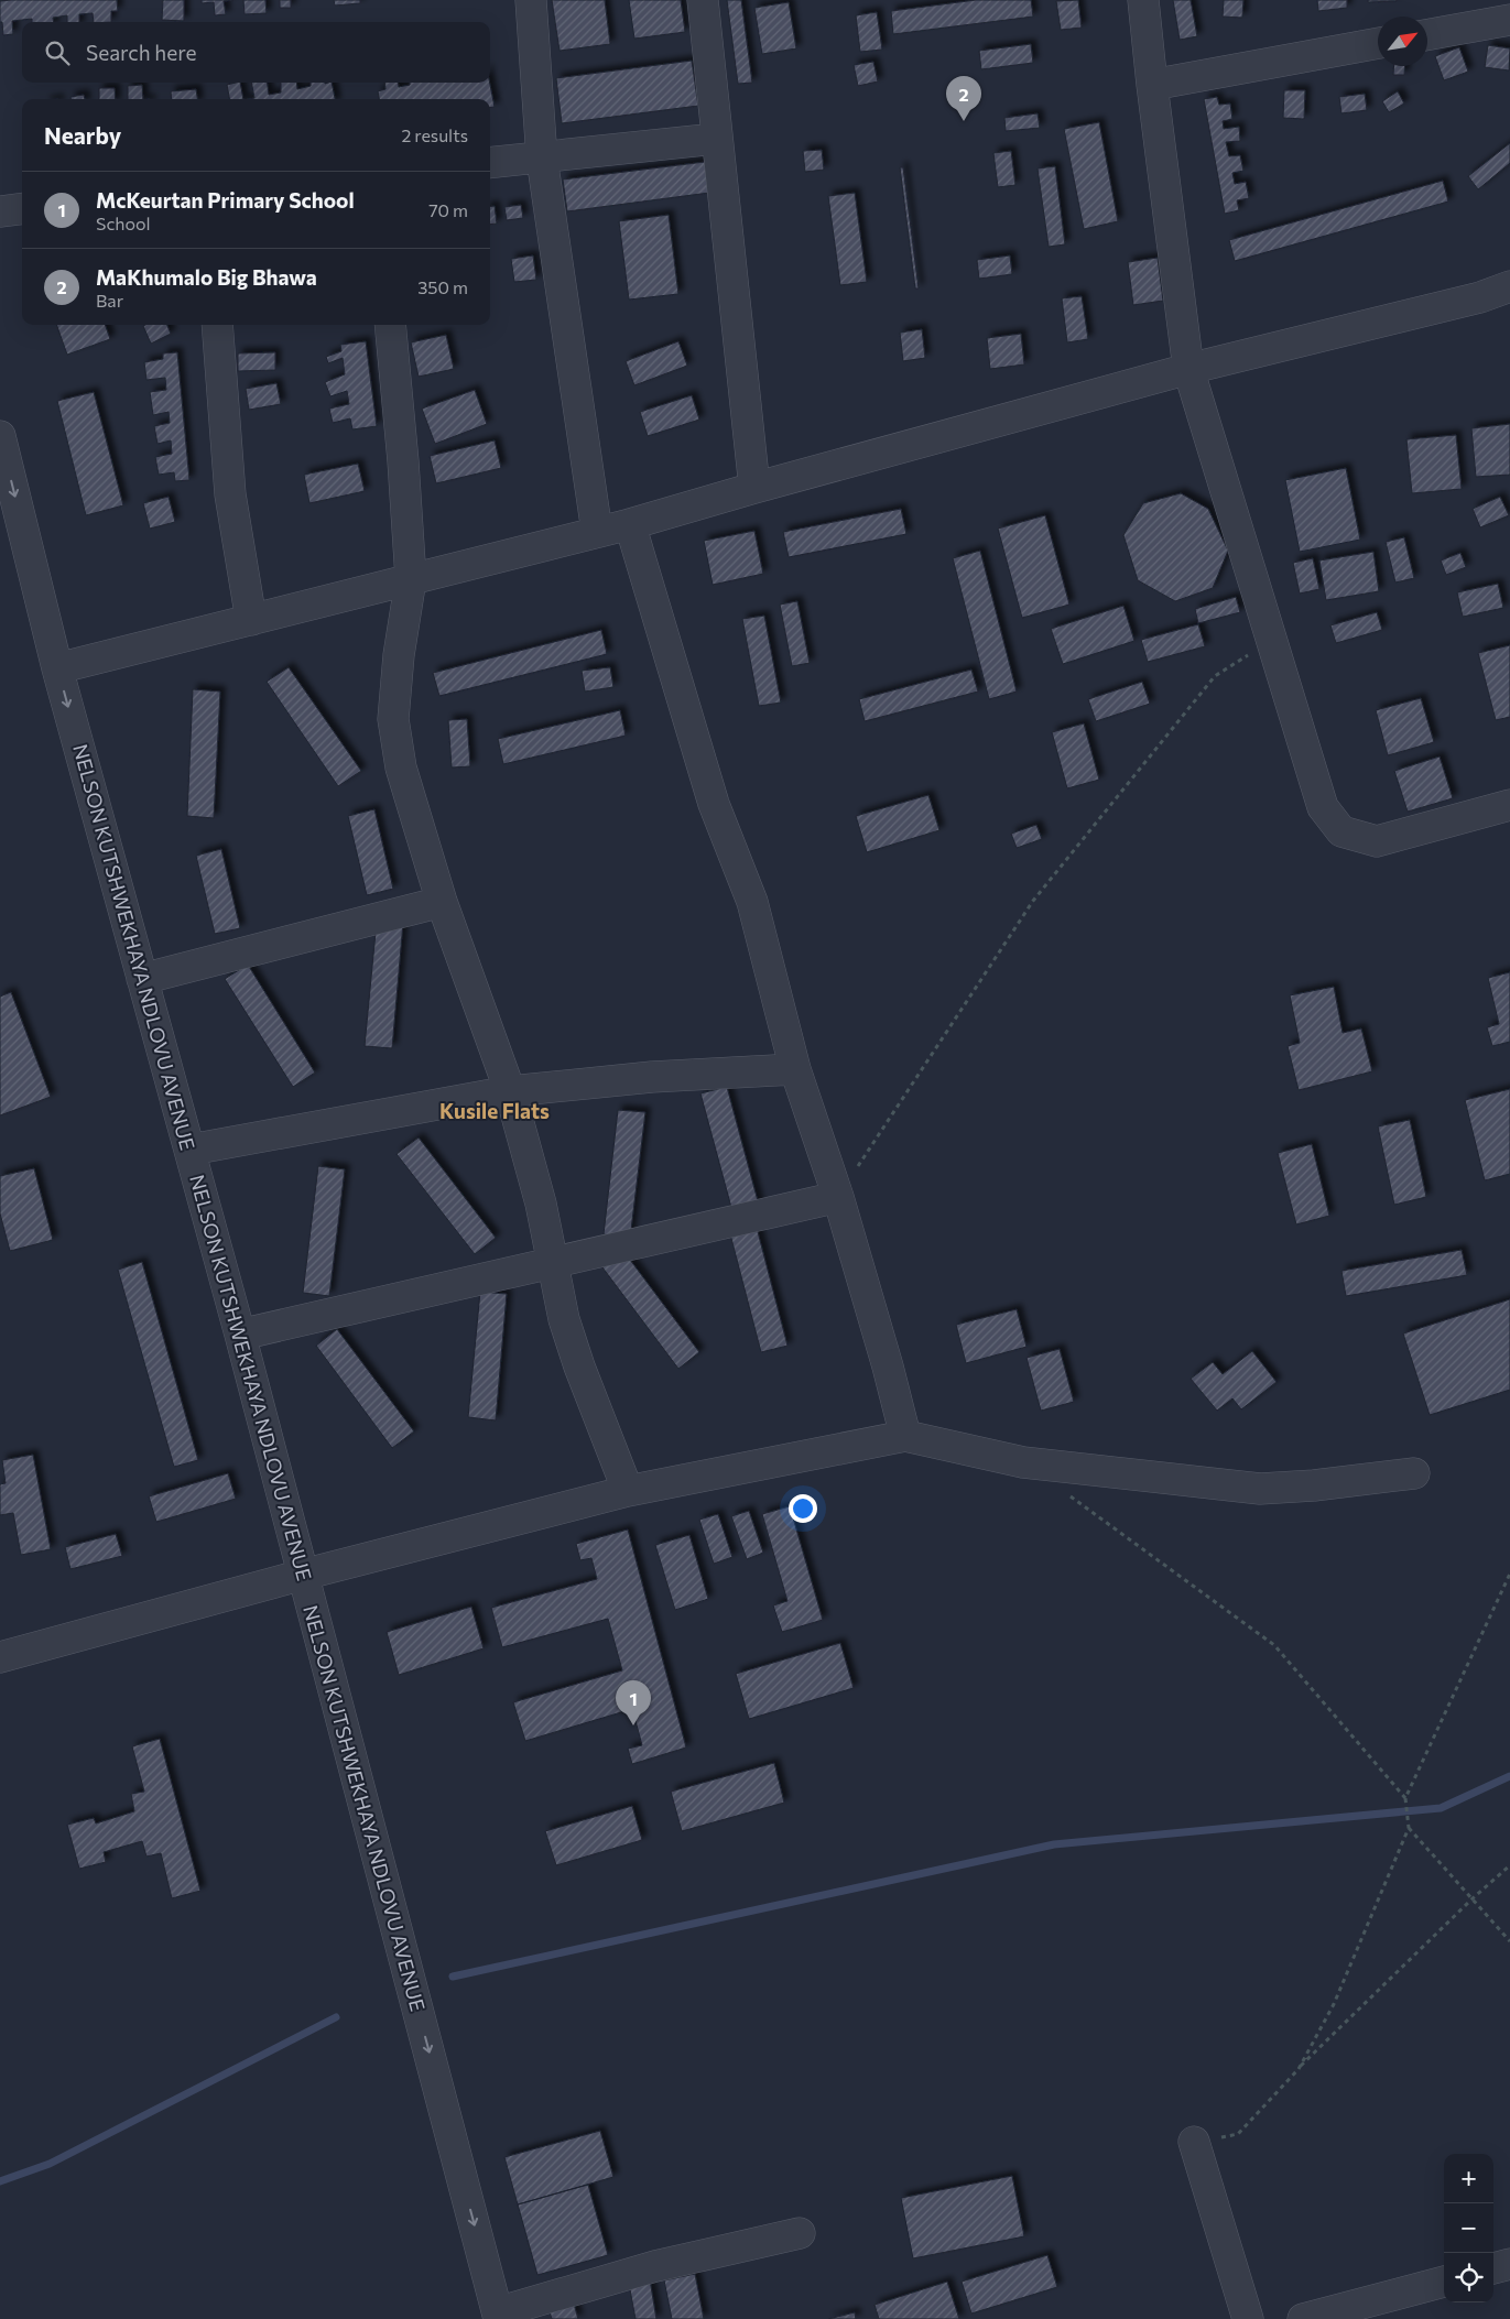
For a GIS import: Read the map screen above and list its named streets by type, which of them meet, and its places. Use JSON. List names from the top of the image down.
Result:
{
  "streets": {
    "street": ["NELSON KUTSHWEKHAYA NDLOVU AVENUE"]
  },
  "one_way": ["NELSON KUTSHWEKHAYA NDLOVU AVENUE"],
  "districts": ["Kusile Flats"],
  "north": "top right",
  "page": {
    "search": "Search here",
    "pins": ["2", "1"],
    "heading": ["Nearby", "2 results"],
    "list": [
      {
        "mark": "1",
        "name": "McKeurtan Primary School",
        "note": "School",
        "value": "70 m"
      },
      {
        "mark": "2",
        "name": "MaKhumalo Big Bhawa",
        "note": "Bar",
        "value": "350 m"
      }
    ],
    "map_buttons": ["+", "−"]
  }
}
